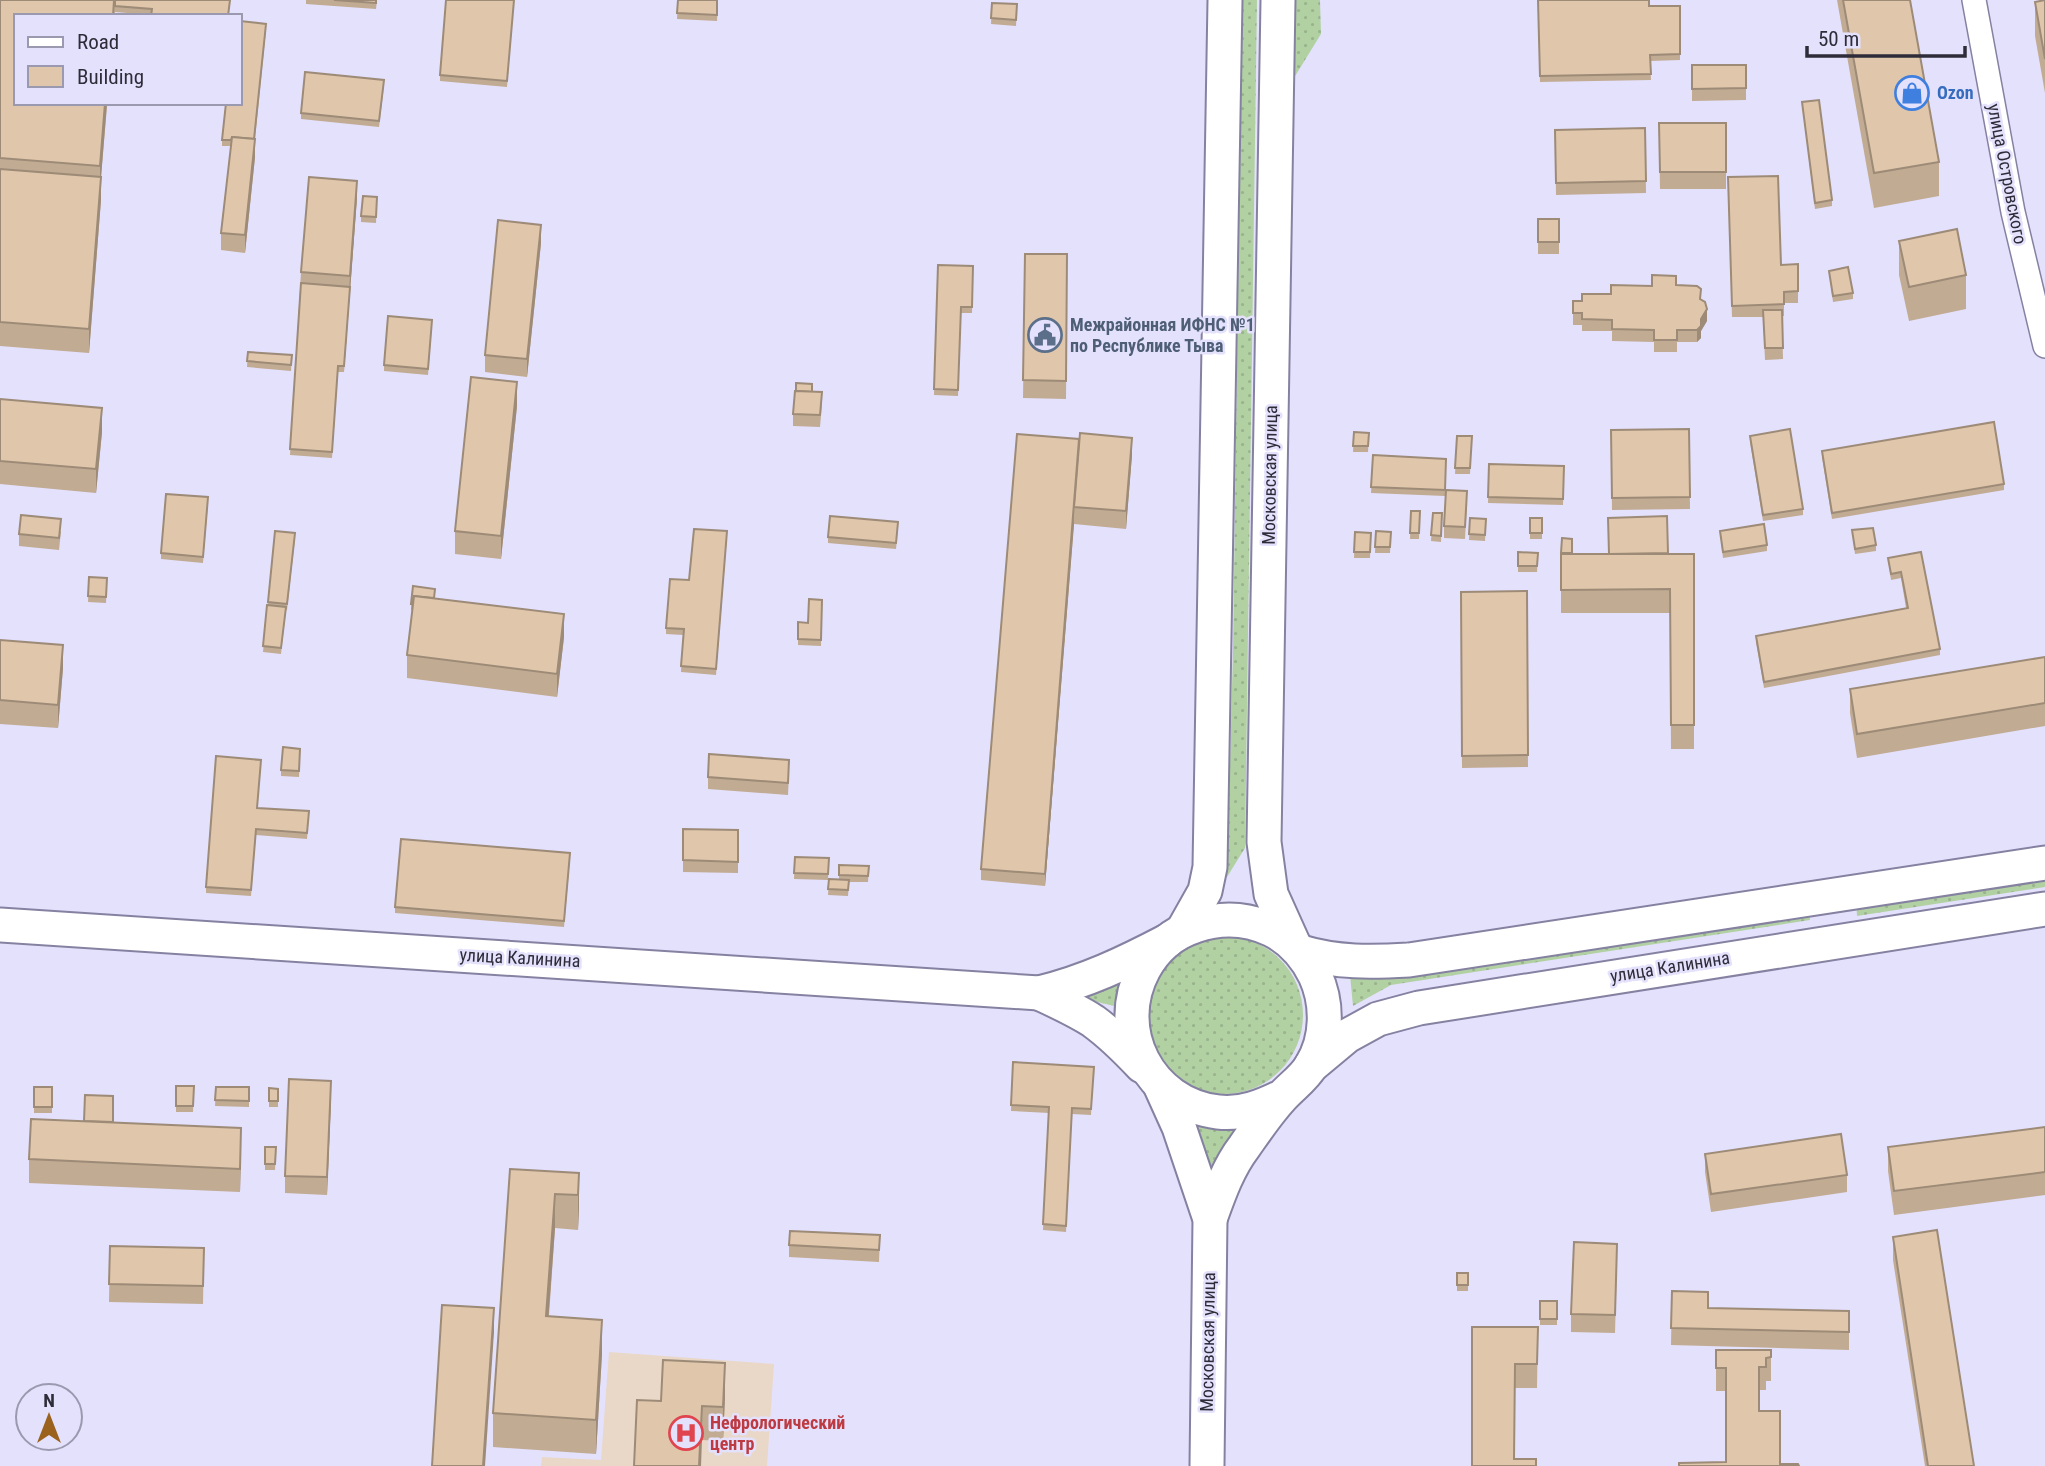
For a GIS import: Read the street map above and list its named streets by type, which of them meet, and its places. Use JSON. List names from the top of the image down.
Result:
{
  "streets": {
    "main road": ["Московская улица", "улица Калинина"],
    "street": ["улица Островского"]
  },
  "crossings": [
    ["Московская улица", "улица Калинина"]
  ],
  "places": {
    "shop": ["Ozon"],
    "public building": ["Межрайонная ИФНС №1 по Республике Тыва"],
    "hospital": ["Нефрологический центр"]
  },
  "legend": ["Road", "Building"],
  "scale_bar": "50 m",
  "north": "top"
}
